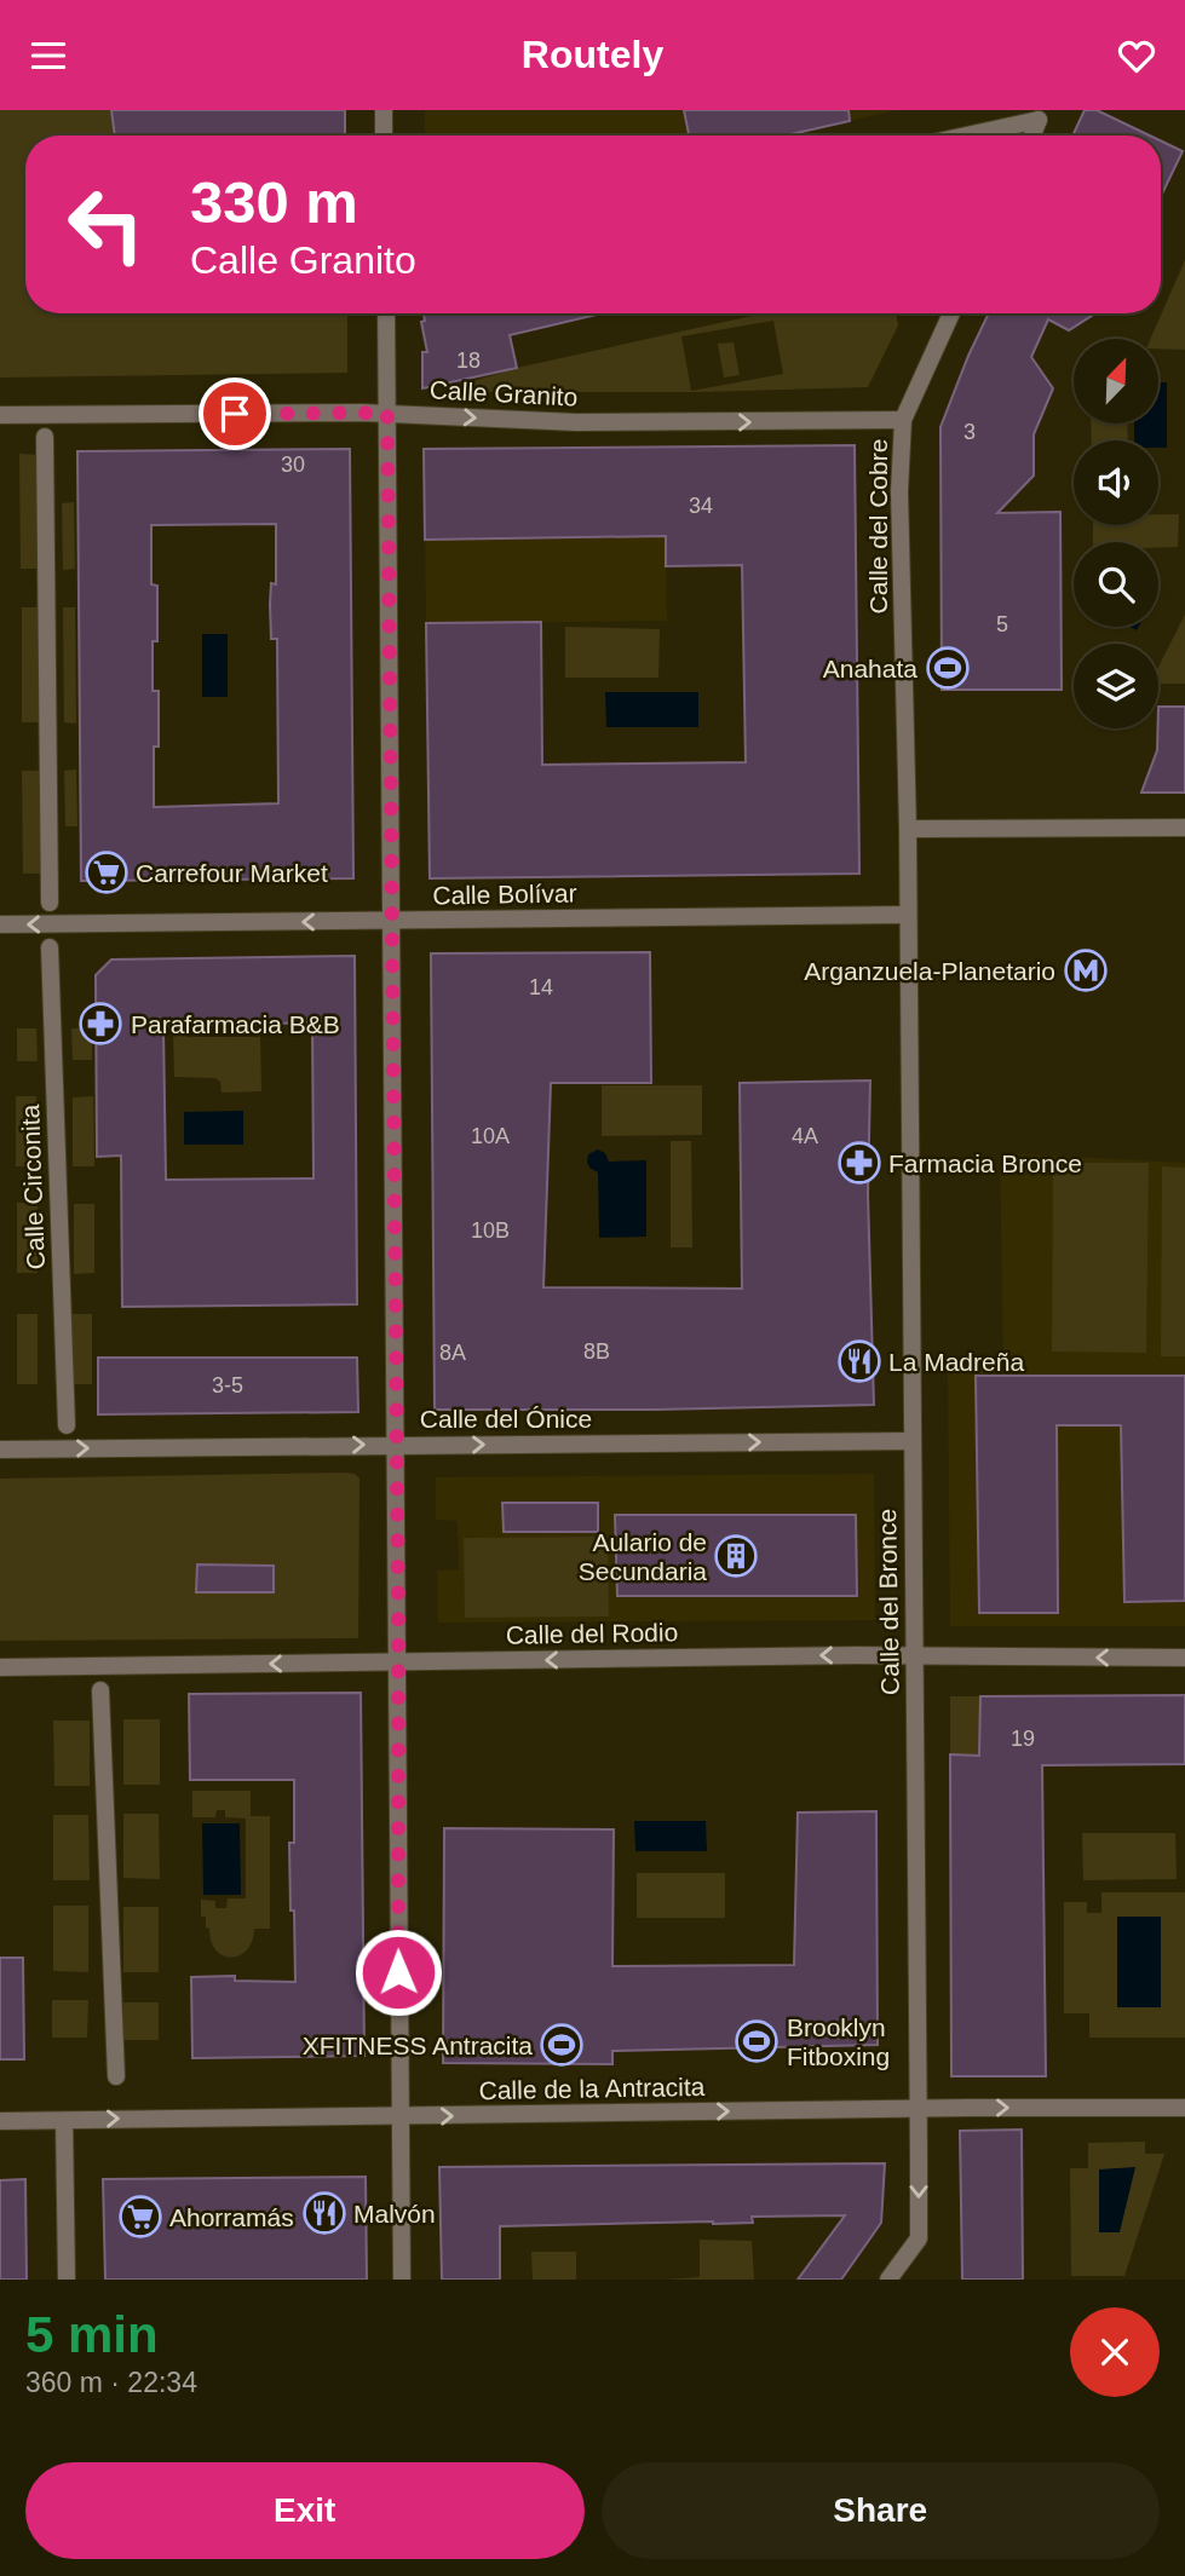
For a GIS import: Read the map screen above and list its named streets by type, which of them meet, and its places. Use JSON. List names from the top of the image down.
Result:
{
  "streets": {
    "street": [
      "Calle Granito",
      "Calle del Cobre",
      "Calle Bolívar",
      "Calle Circonita",
      "Calle del Ónice",
      "Calle del Bronce",
      "Calle del Rodio",
      "Calle de la Antracita"
    ]
  },
  "crossings": [
    ["Calle Granito", "Calle del Cobre"],
    ["Calle del Cobre", "Calle Bolívar"],
    ["Calle del Cobre", "Calle del Bronce"],
    ["Calle Bolívar", "Calle del Bronce"],
    ["Calle del Ónice", "Calle del Bronce"],
    ["Calle del Bronce", "Calle del Rodio"],
    ["Calle del Bronce", "Calle de la Antracita"]
  ],
  "one_way": [
    "Calle Granito",
    "Calle Bolívar",
    "Calle del Ónice",
    "Calle del Rodio",
    "Calle de la Antracita"
  ],
  "places": {
    "sports": ["Anahata", "Brooklyn Fitboxing", "XFITNESS Antracita"],
    "supermarket": ["Carrefour Market", "Ahorramás"],
    "metro station": ["Arganzuela-Planetario"],
    "pharmacy": ["Parafarmacia B&B", "Farmacia Bronce"],
    "restaurant": ["La Madreña", "Malvón"],
    "building": ["Aulario de Secundaria"]
  },
  "house_numbers": [
    "18",
    "3",
    "30",
    "34",
    "5",
    "14",
    "10A",
    "4A",
    "10B",
    "8B",
    "8A",
    "3-5",
    "19"
  ],
  "north": "top right",
  "page": {
    "header": "Routely",
    "turn": ["330 m", "Calle Granito"],
    "heading": ["5 min", "360 m · 22:34"],
    "buttons": ["Exit", "Share"]
  }
}
